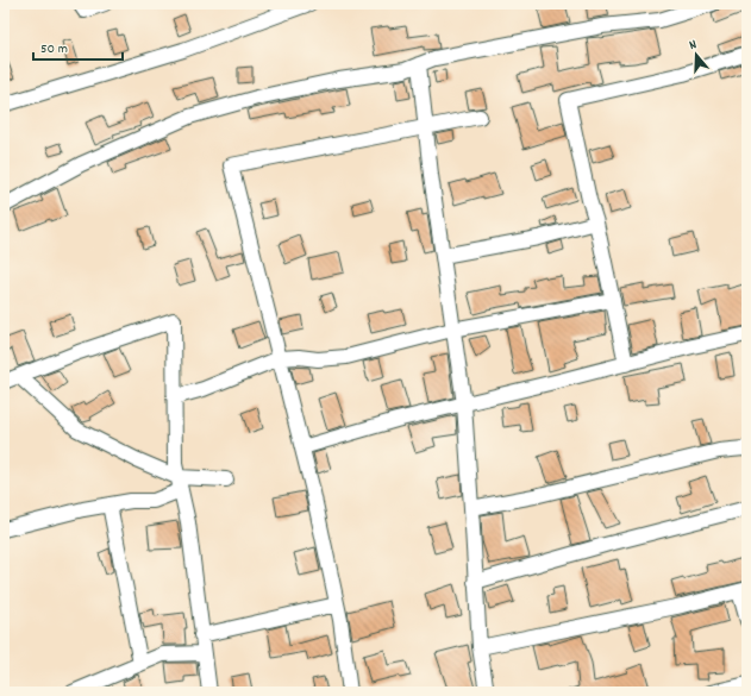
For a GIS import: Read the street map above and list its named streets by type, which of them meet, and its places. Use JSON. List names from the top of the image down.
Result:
{
  "scale_bar": "50 m",
  "north": "top"
}
